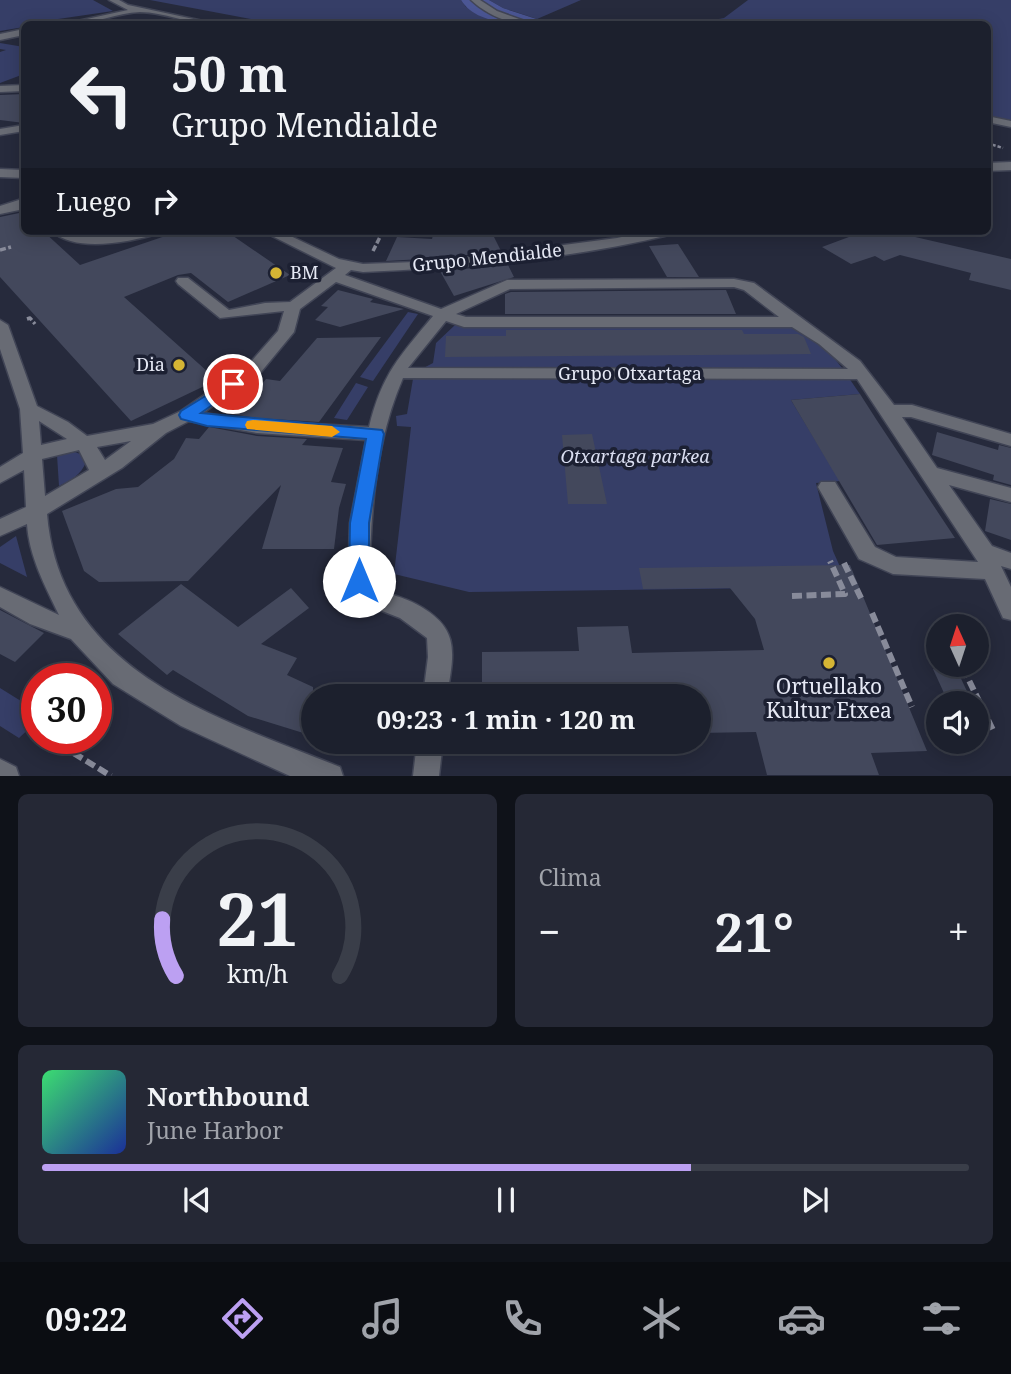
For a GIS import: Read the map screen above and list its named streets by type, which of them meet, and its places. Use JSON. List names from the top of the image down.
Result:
{
  "streets": {
    "street": ["Grupo Mendialde", "Grupo Otxartaga"]
  },
  "parks": ["Otxartaga parkea"],
  "places": ["BM", "Dia", "Ortuellako Kultur Etxea"],
  "north": "top",
  "page": {
    "turn": ["50 m", "Grupo Mendialde"],
    "then": "Luego",
    "limit": "30",
    "trip": "09:23 · 1 min · 120 m",
    "tile": "Clima",
    "heat": ["−", "21°", "+"],
    "song": ["Northbound", "June Harbor"],
    "tabs": "09:22",
    "gauge": ["21", "km/h"]
  }
}
